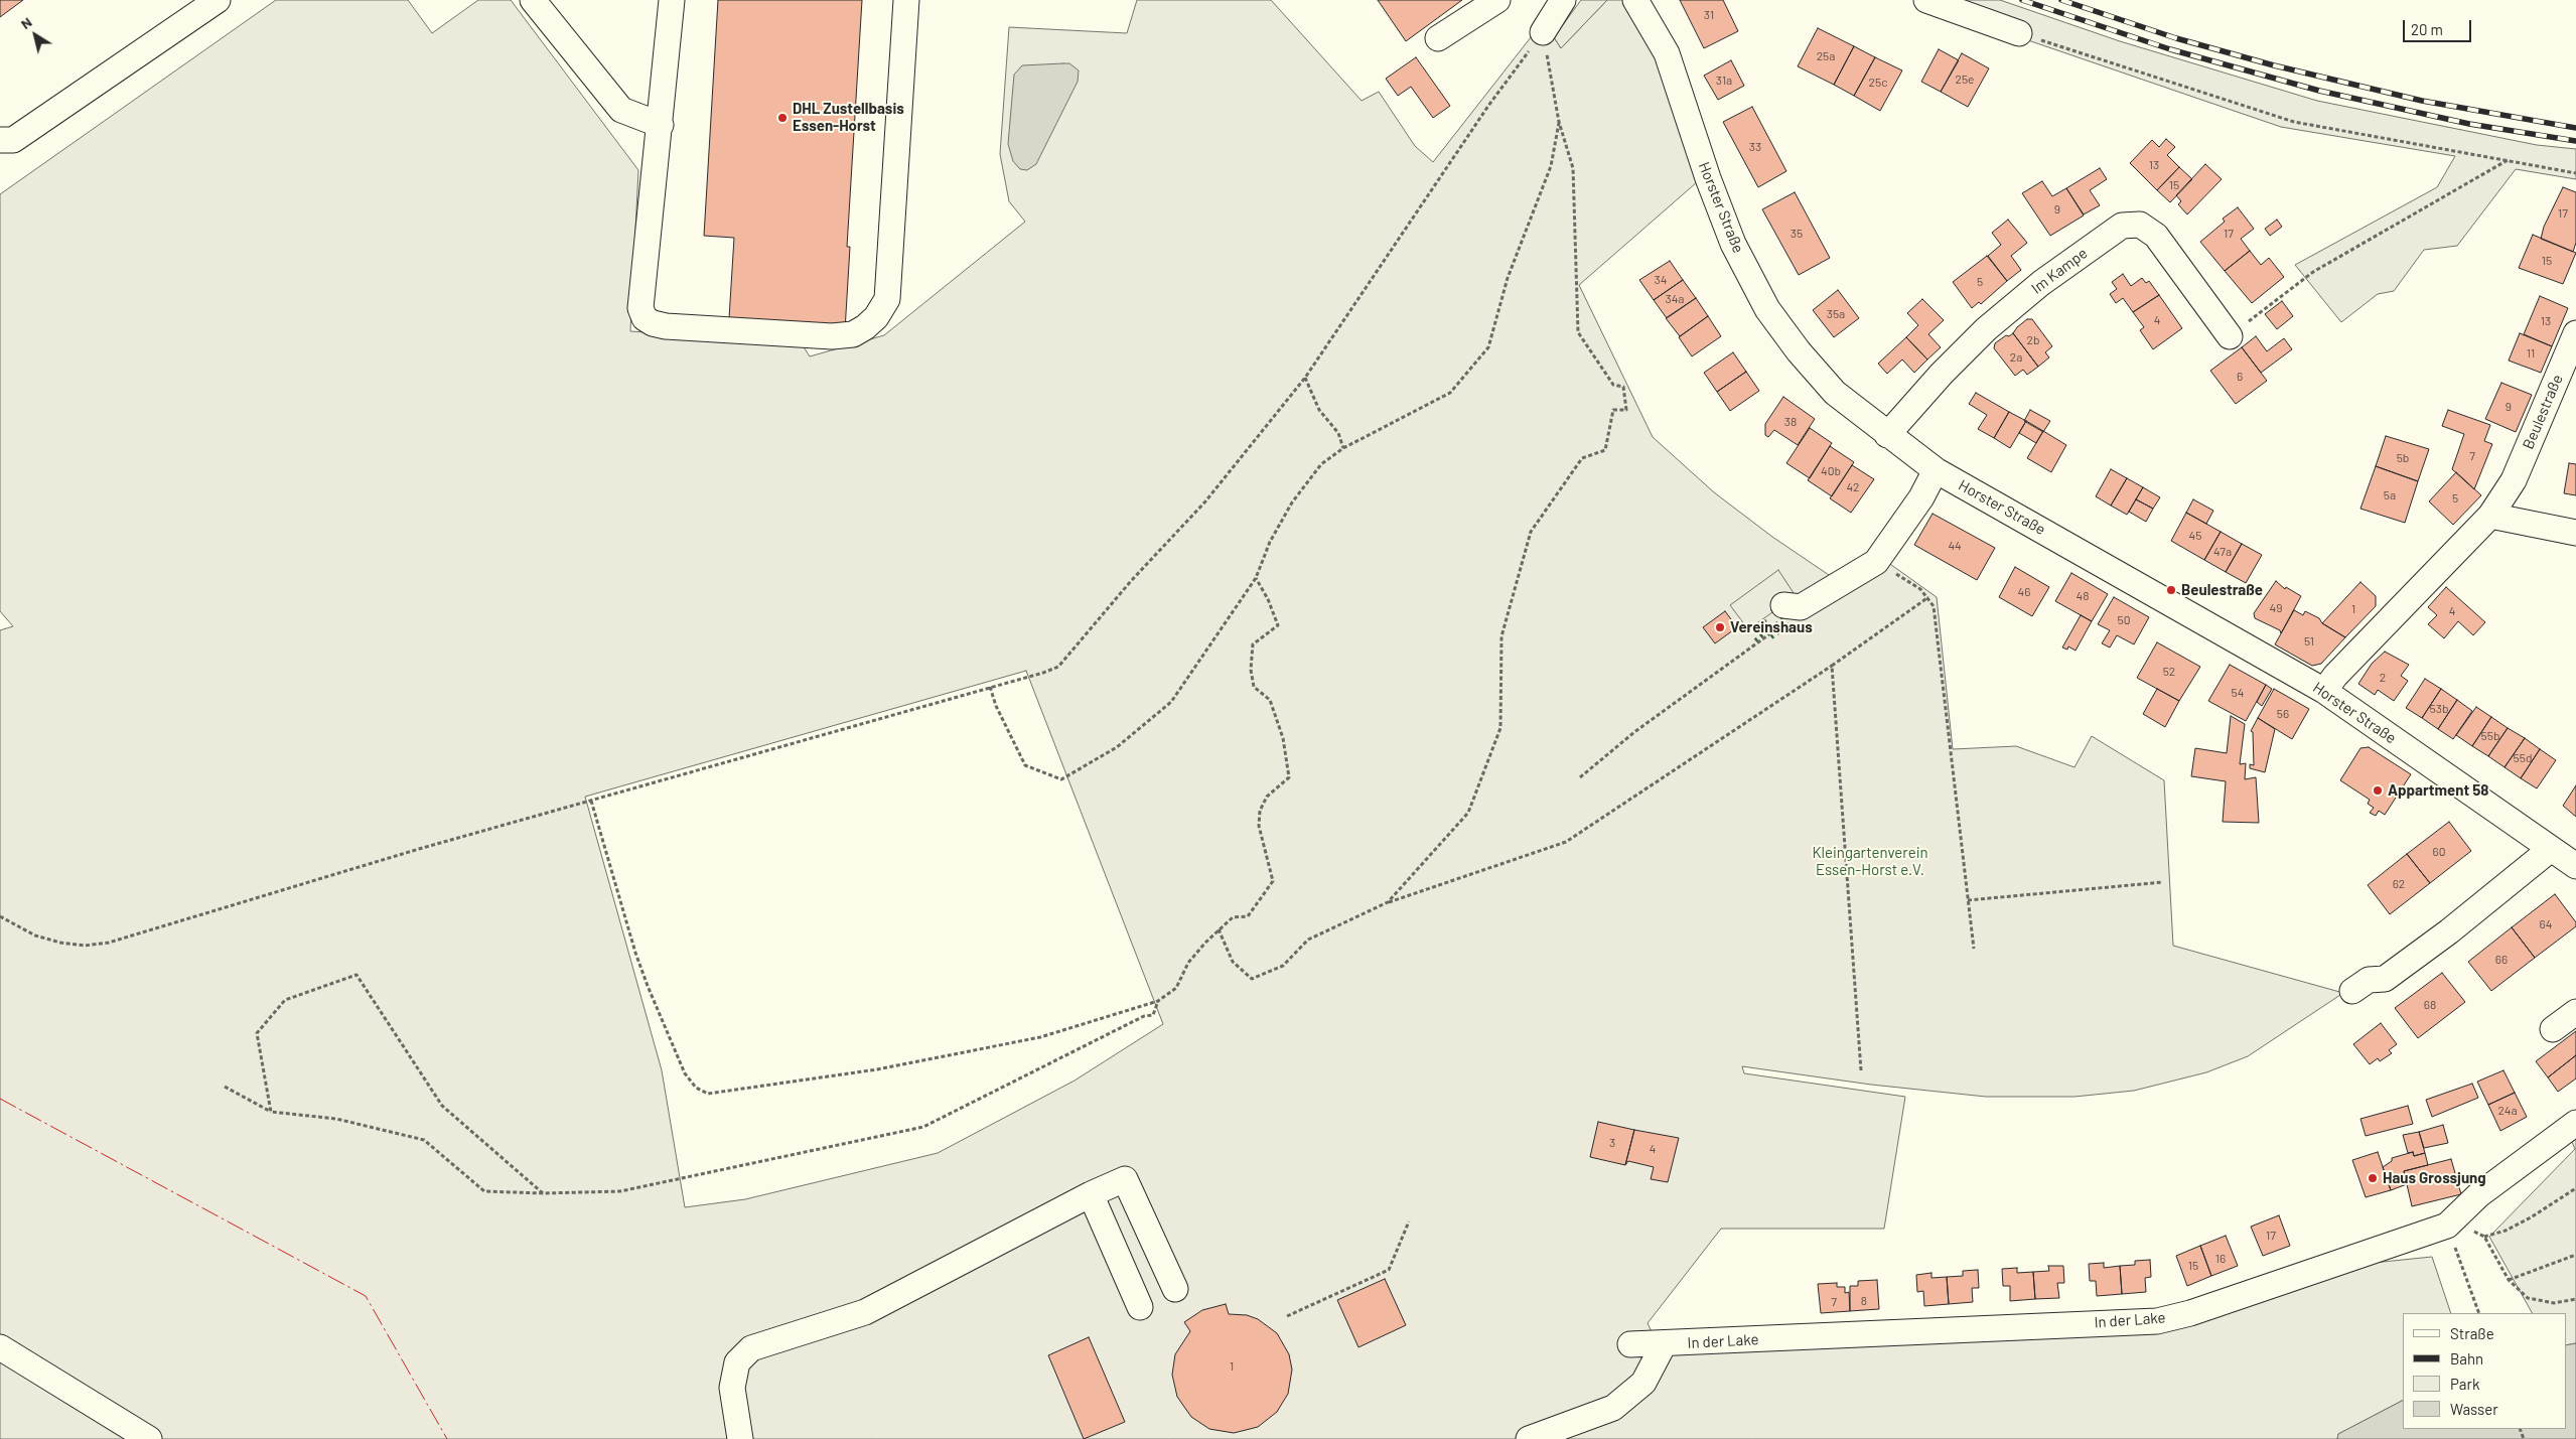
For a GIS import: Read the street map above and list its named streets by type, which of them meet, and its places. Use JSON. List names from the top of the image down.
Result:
{
  "streets": {
    "street": [
      "Horster Straße",
      "Im Kampe",
      "Beulestraße",
      "In der Lake"
    ]
  },
  "crossings": [
    ["Horster Straße", "Im Kampe"],
    ["Horster Straße", "Beulestraße"]
  ],
  "parks": ["Kleingartenverein Essen-Horst e.V."],
  "places": [
    "DHL Zustellbasis Essen-Horst",
    "Beulestraße",
    "Vereinshaus",
    "Appartment 58",
    "Haus Grossjung"
  ],
  "house_numbers": [
    "31",
    "25a",
    "25e",
    "31a",
    "25c",
    "33",
    "13",
    "15",
    "9",
    "17",
    "35",
    "17",
    "15",
    "34",
    "5",
    "34a",
    "35a",
    "4",
    "13",
    "2b",
    "11",
    "2a",
    "6",
    "9",
    "38",
    "7",
    "5b",
    "40b",
    "42",
    "5a",
    "5",
    "45",
    "44",
    "47a",
    "46",
    "48",
    "49",
    "1",
    "4",
    "50",
    "51",
    "52",
    "2",
    "54",
    "53b",
    "56",
    "55b",
    "55d",
    "60",
    "62",
    "64",
    "66",
    "68",
    "24a",
    "3",
    "4",
    "17",
    "16",
    "15",
    "8",
    "7",
    "1"
  ],
  "legend": [
    "Straße",
    "Bahn",
    "Park",
    "Wasser"
  ],
  "scale_bar": "20 m",
  "north": "top left"
}
